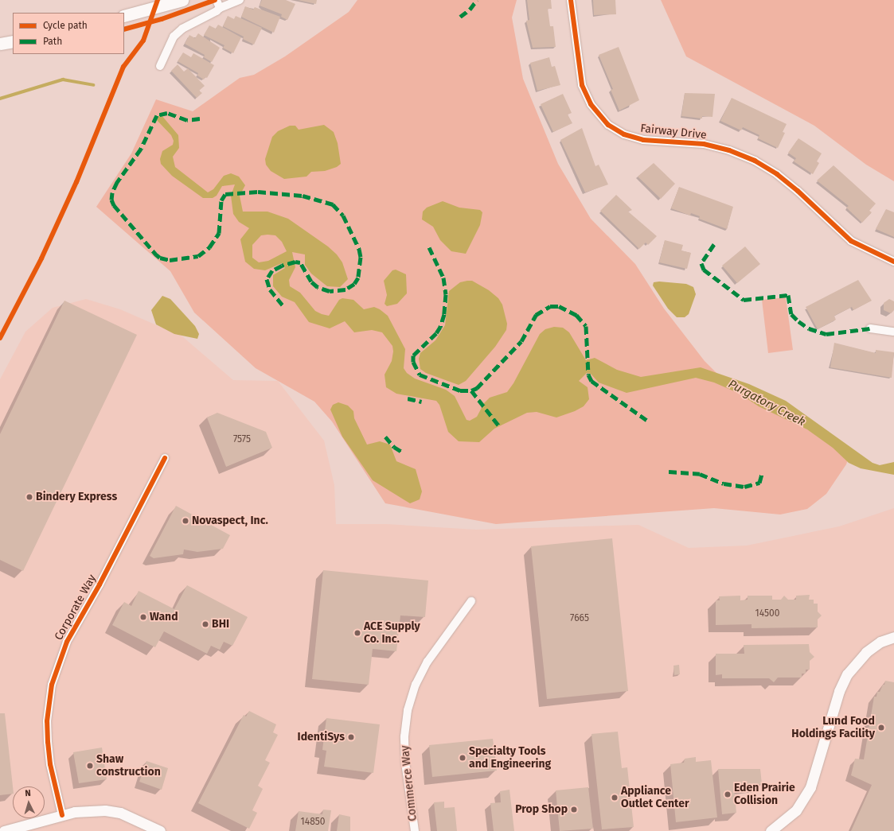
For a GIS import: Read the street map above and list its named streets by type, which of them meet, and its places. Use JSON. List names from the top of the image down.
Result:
{
  "streets": {
    "street": ["Fairway Drive", "Corporate Way", "Commerce Way"]
  },
  "water": ["Purgatory Creek"],
  "places": [
    "Bindery Express",
    "Novaspect, Inc.",
    "Wand",
    "BHI",
    "ACE Supply Co. Inc.",
    "Lund Food Holdings Facility",
    "IdentiSys",
    "Specialty Tools and Engineering",
    "Shaw construction",
    "Eden Prairie Collision",
    "Appliance Outlet Center",
    "Prop Shop"
  ],
  "house_numbers": [
    "7575",
    "14500",
    "7665",
    "14850"
  ],
  "legend": ["Cycle path", "Path"],
  "north": "top"
}
